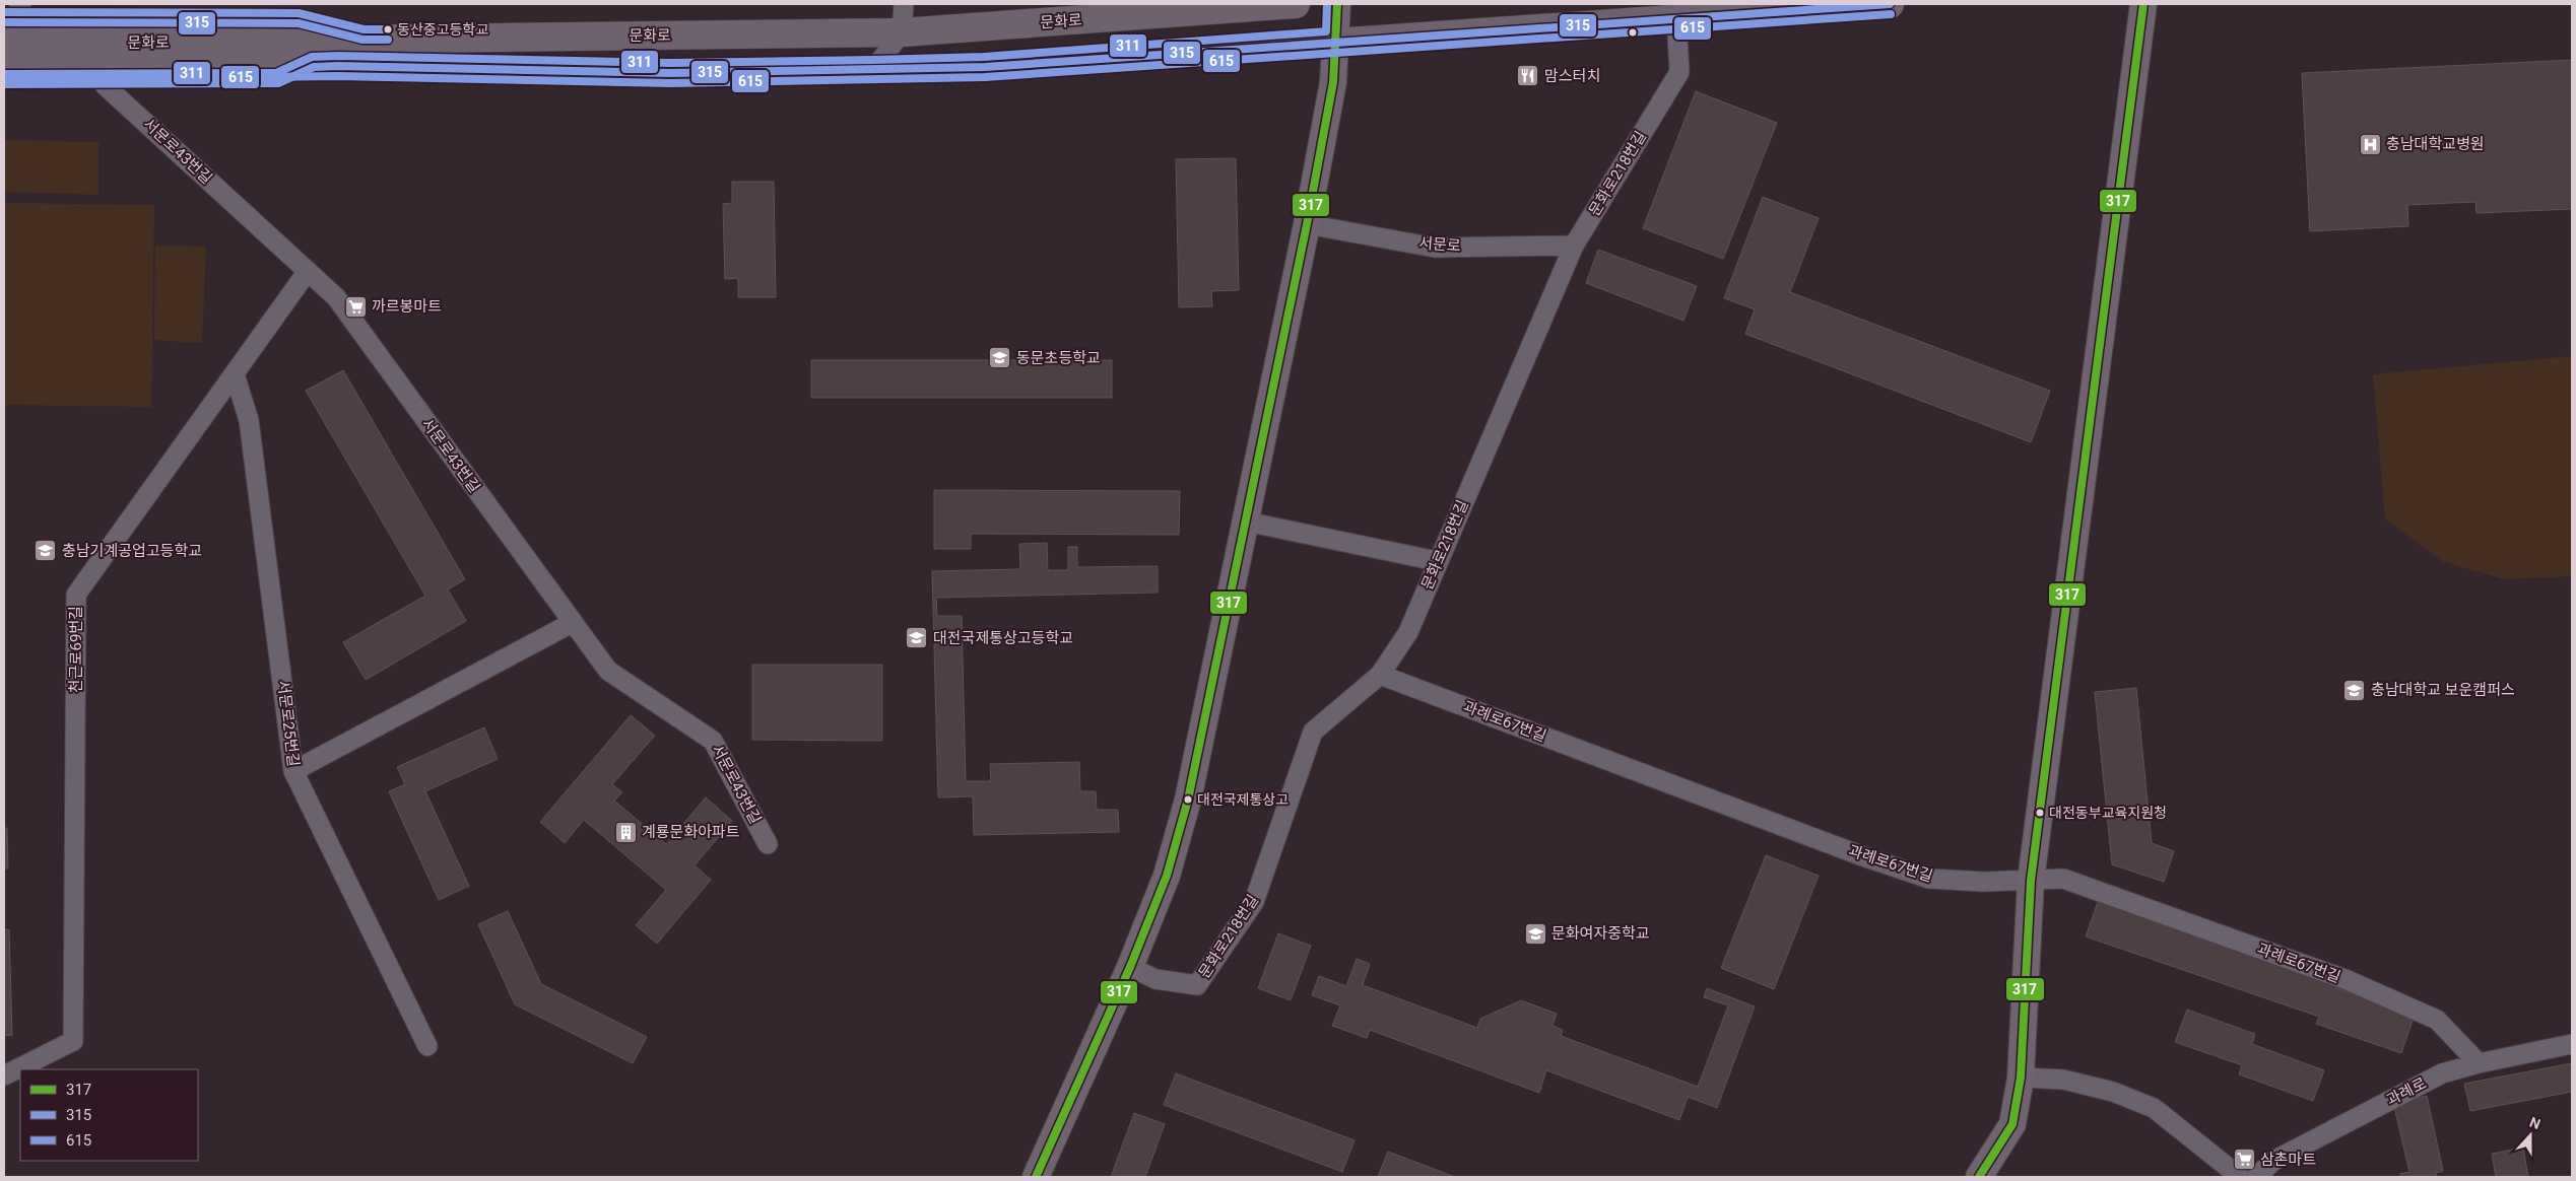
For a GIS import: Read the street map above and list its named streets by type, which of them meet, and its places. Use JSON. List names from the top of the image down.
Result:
{
  "streets": {
    "main road": ["문화로"],
    "street": [
      "서문로43번길",
      "문화로218번길",
      "서문로",
      "천근로69번길",
      "과례로67번길",
      "서문로25번길",
      "과례로"
    ]
  },
  "crossings": [
    ["문화로", "문화로218번길"],
    ["서문로43번길", "천근로69번길"],
    ["문화로218번길", "서문로"],
    ["문화로218번길", "과례로67번길"],
    ["천근로69번길", "서문로25번길"],
    ["과례로67번길", "과례로"]
  ],
  "places": {
    "other": ["동산중고등학교", "대전국제통상고", "대전동부교육지원청"],
    "restaurant": ["맘스터치"],
    "hospital": ["충남대학교병원"],
    "supermarket": ["까르봉마트", "삼촌마트"],
    "school or university": [
      "동문초등학교",
      "충남기계공업고등학교",
      "대전국제통상고등학교",
      "충남대학교 보운캠퍼스",
      "문화여자중학교"
    ],
    "building": ["계룡문화아파트"]
  },
  "lines": [
    "transit line 317",
    "transit line 315",
    "transit line 311",
    "transit line 615"
  ],
  "legend": ["317", "315", "615"],
  "north": "top"
}
